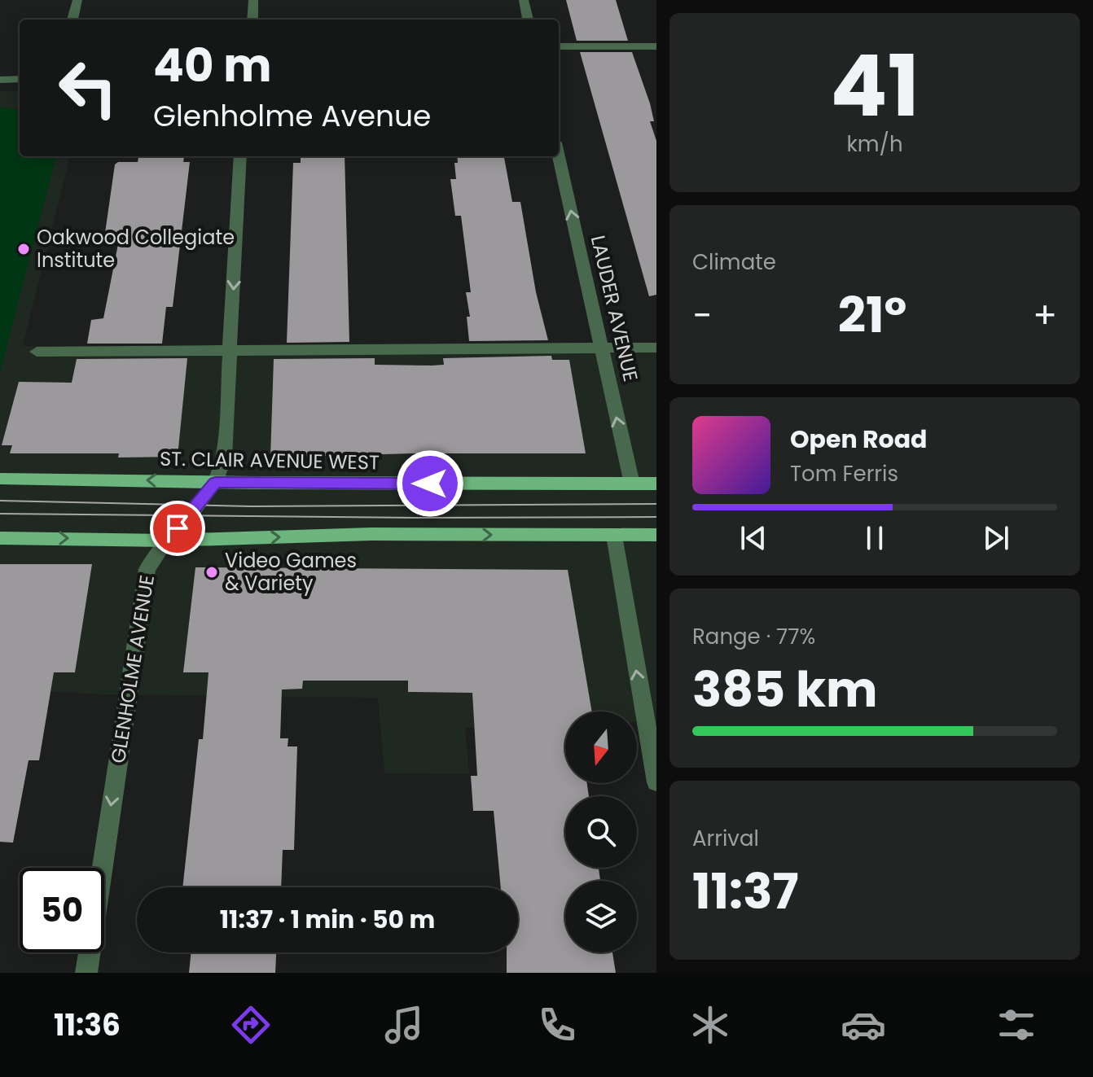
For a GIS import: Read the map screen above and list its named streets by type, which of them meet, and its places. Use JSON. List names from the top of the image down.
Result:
{
  "streets": {
    "main road": ["ST. CLAIR AVENUE WEST"],
    "street": ["LAUDER AVENUE", "GLENHOLME AVENUE"]
  },
  "crossings": [
    ["LAUDER AVENUE", "ST. CLAIR AVENUE WEST"],
    ["ST. CLAIR AVENUE WEST", "GLENHOLME AVENUE"]
  ],
  "one_way": ["LAUDER AVENUE", "GLENHOLME AVENUE"],
  "places": ["Oakwood Collegiate Institute", "Video Games & Variety"],
  "north": "bottom",
  "page": {
    "tile": [
      ["41", "km/h"],
      "Climate",
      ["Range · 77%", "385 km"],
      ["Arrival", "11:37"]
    ],
    "turn": ["40 m", "Glenholme Avenue"],
    "heat": ["−", "21°", "+"],
    "song": ["Open Road", "Tom Ferris"],
    "limit": "50",
    "trip": "11:37 · 1 min · 50 m",
    "tabs": "11:36"
  }
}
